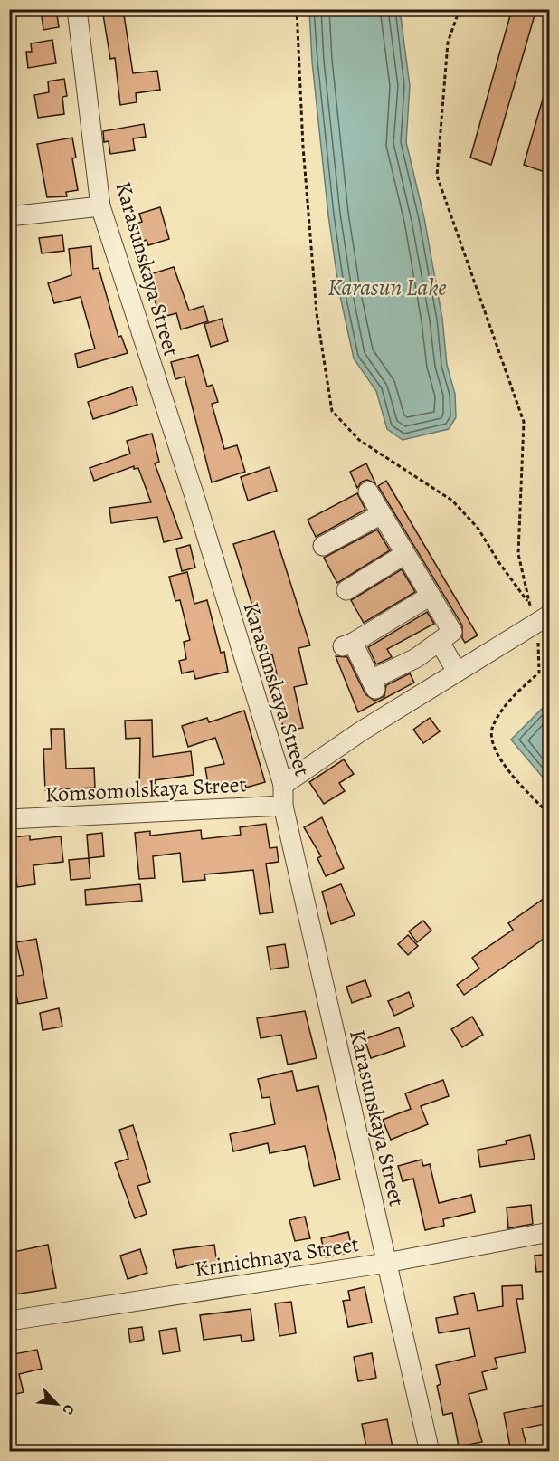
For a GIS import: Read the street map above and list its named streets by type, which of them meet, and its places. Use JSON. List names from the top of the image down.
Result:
{
  "streets": {
    "street": ["Karasunskaya Street", "Komsomolskaya Street", "Krinichnaya Street"]
  },
  "crossings": [
    ["Karasunskaya Street", "Komsomolskaya Street"],
    ["Karasunskaya Street", "Krinichnaya Street"]
  ],
  "water": ["Karasun Lake"],
  "north": "bottom right"
}
